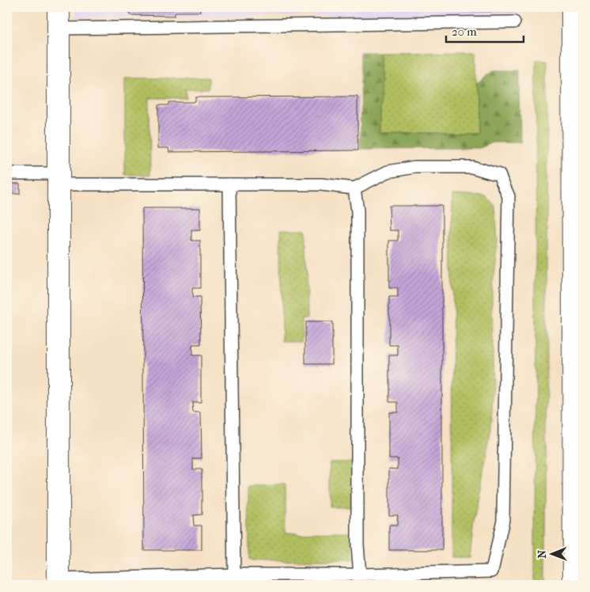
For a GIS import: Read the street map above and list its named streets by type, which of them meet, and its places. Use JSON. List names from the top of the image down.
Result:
{
  "scale_bar": "20 m",
  "north": "left"
}
